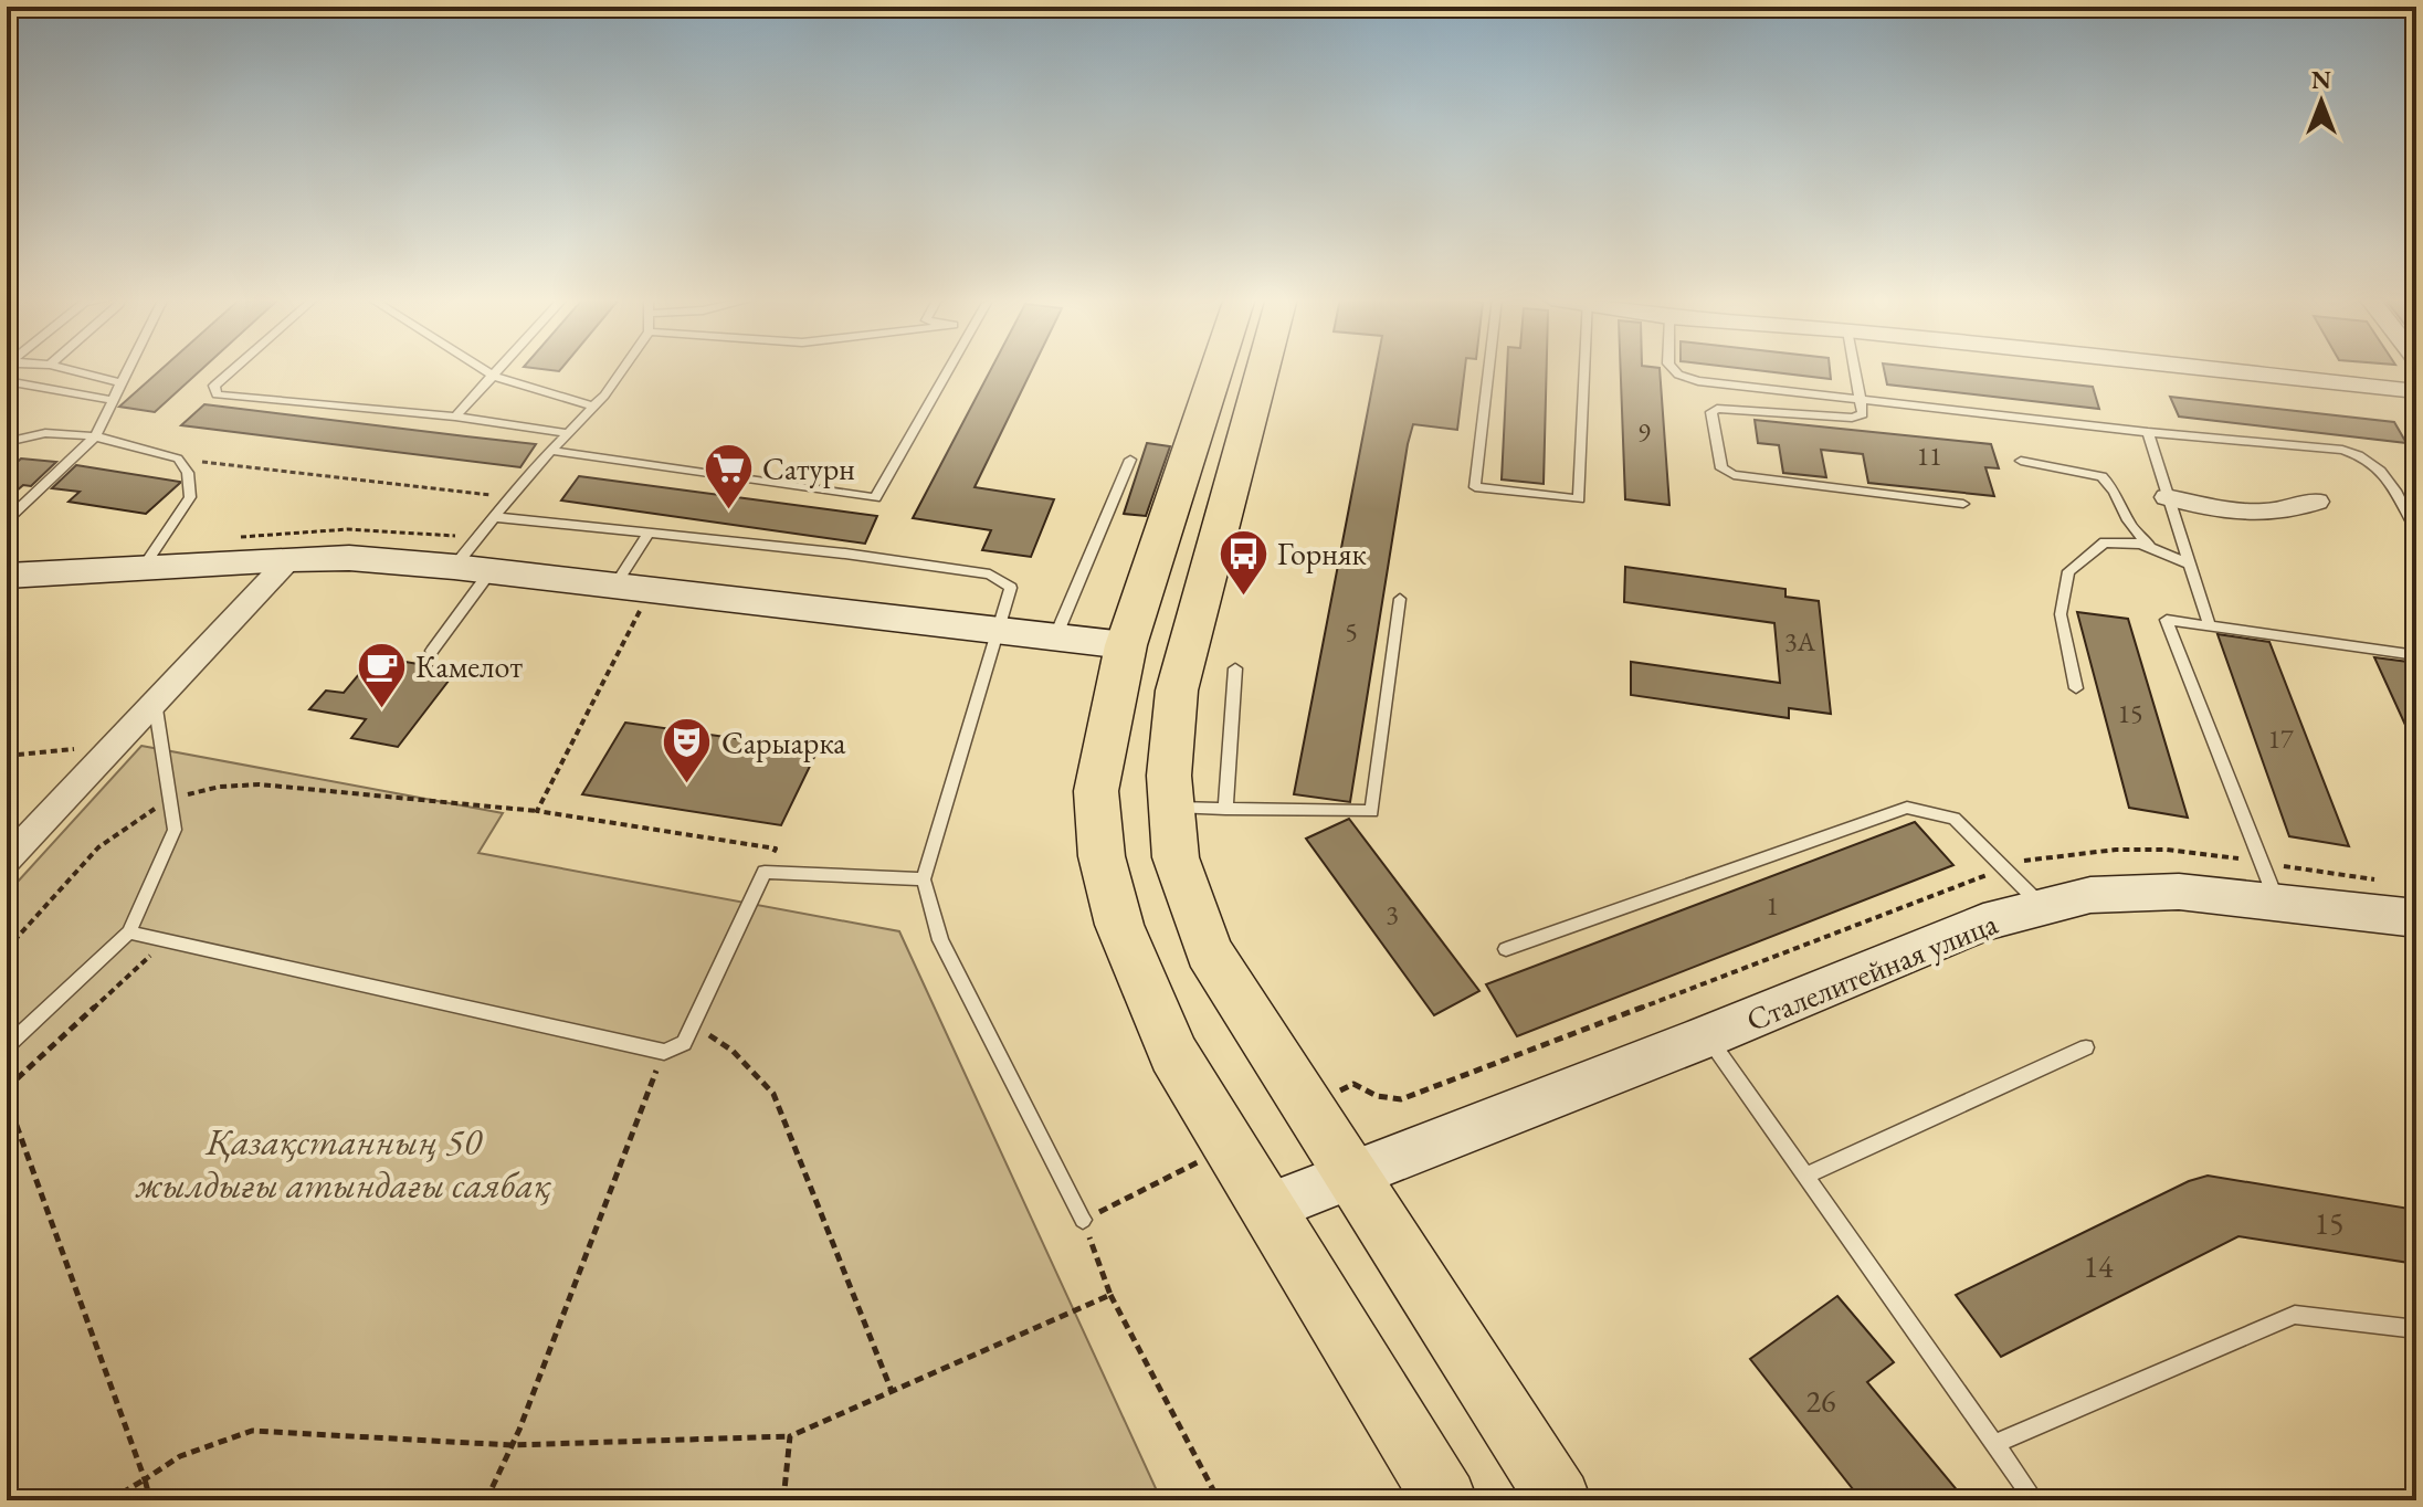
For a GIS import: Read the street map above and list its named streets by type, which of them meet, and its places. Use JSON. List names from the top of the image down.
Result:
{
  "streets": {
    "street": ["Сталелитейная улица"]
  },
  "parks": ["Қазақстанның 50 жылдығы атындағы саябақ"],
  "places": {
    "supermarket": ["Сатурн"],
    "bus stop": ["Горняк"],
    "cafe": ["Камелот"],
    "theatre": ["Сарыарка"]
  },
  "house_numbers": [
    "9",
    "11",
    "5",
    "3А",
    "15",
    "17",
    "1",
    "3",
    "15",
    "14",
    "26"
  ],
  "north": "top"
}
